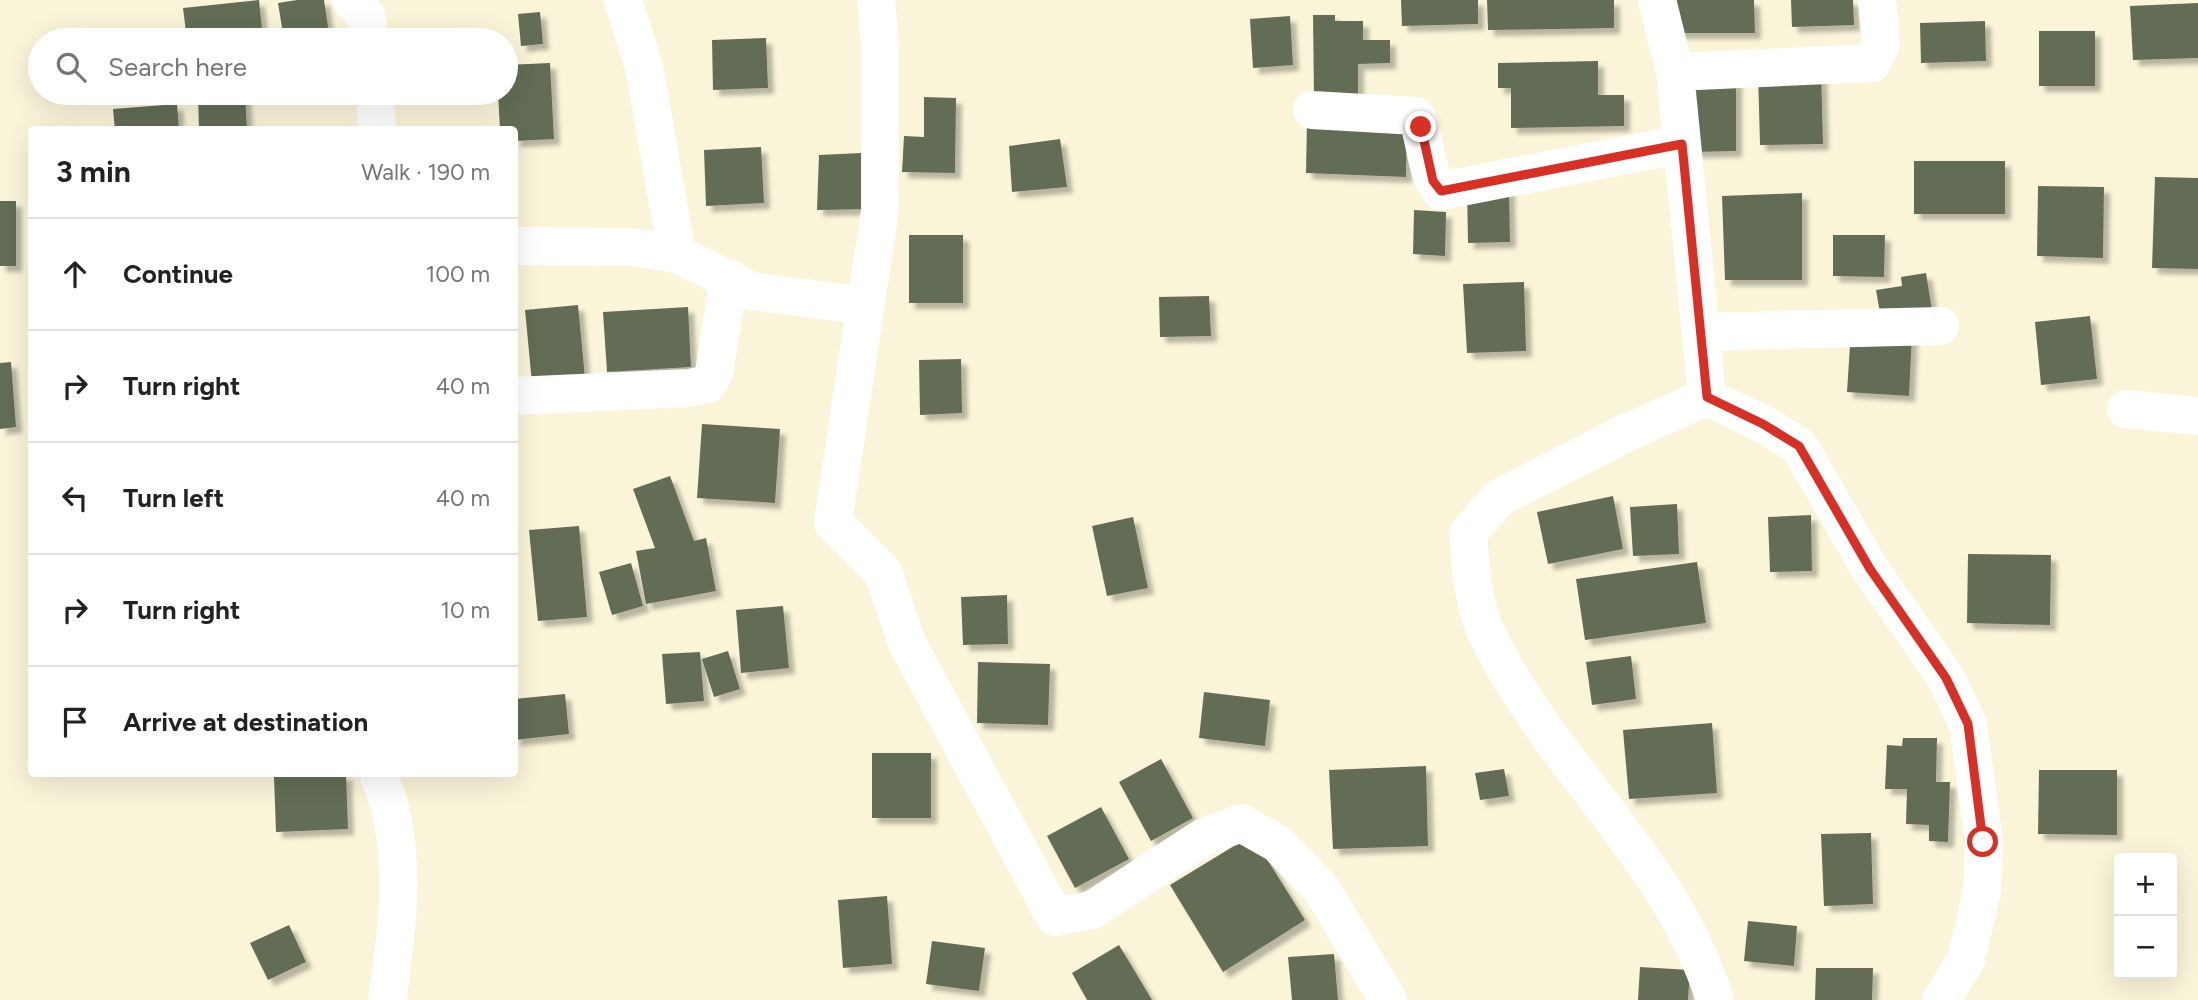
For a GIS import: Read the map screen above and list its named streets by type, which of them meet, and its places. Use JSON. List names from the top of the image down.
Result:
{
  "page": {
    "search": "Search here",
    "heading": ["3 min", "Walk · 190 m"],
    "list": [
      ["Continue", "100 m"],
      ["Turn right", "40 m"],
      ["Turn left", "40 m"],
      ["Turn right", "10 m"],
      "Arrive at destination"
    ],
    "map_buttons": ["+", "−"]
  }
}
